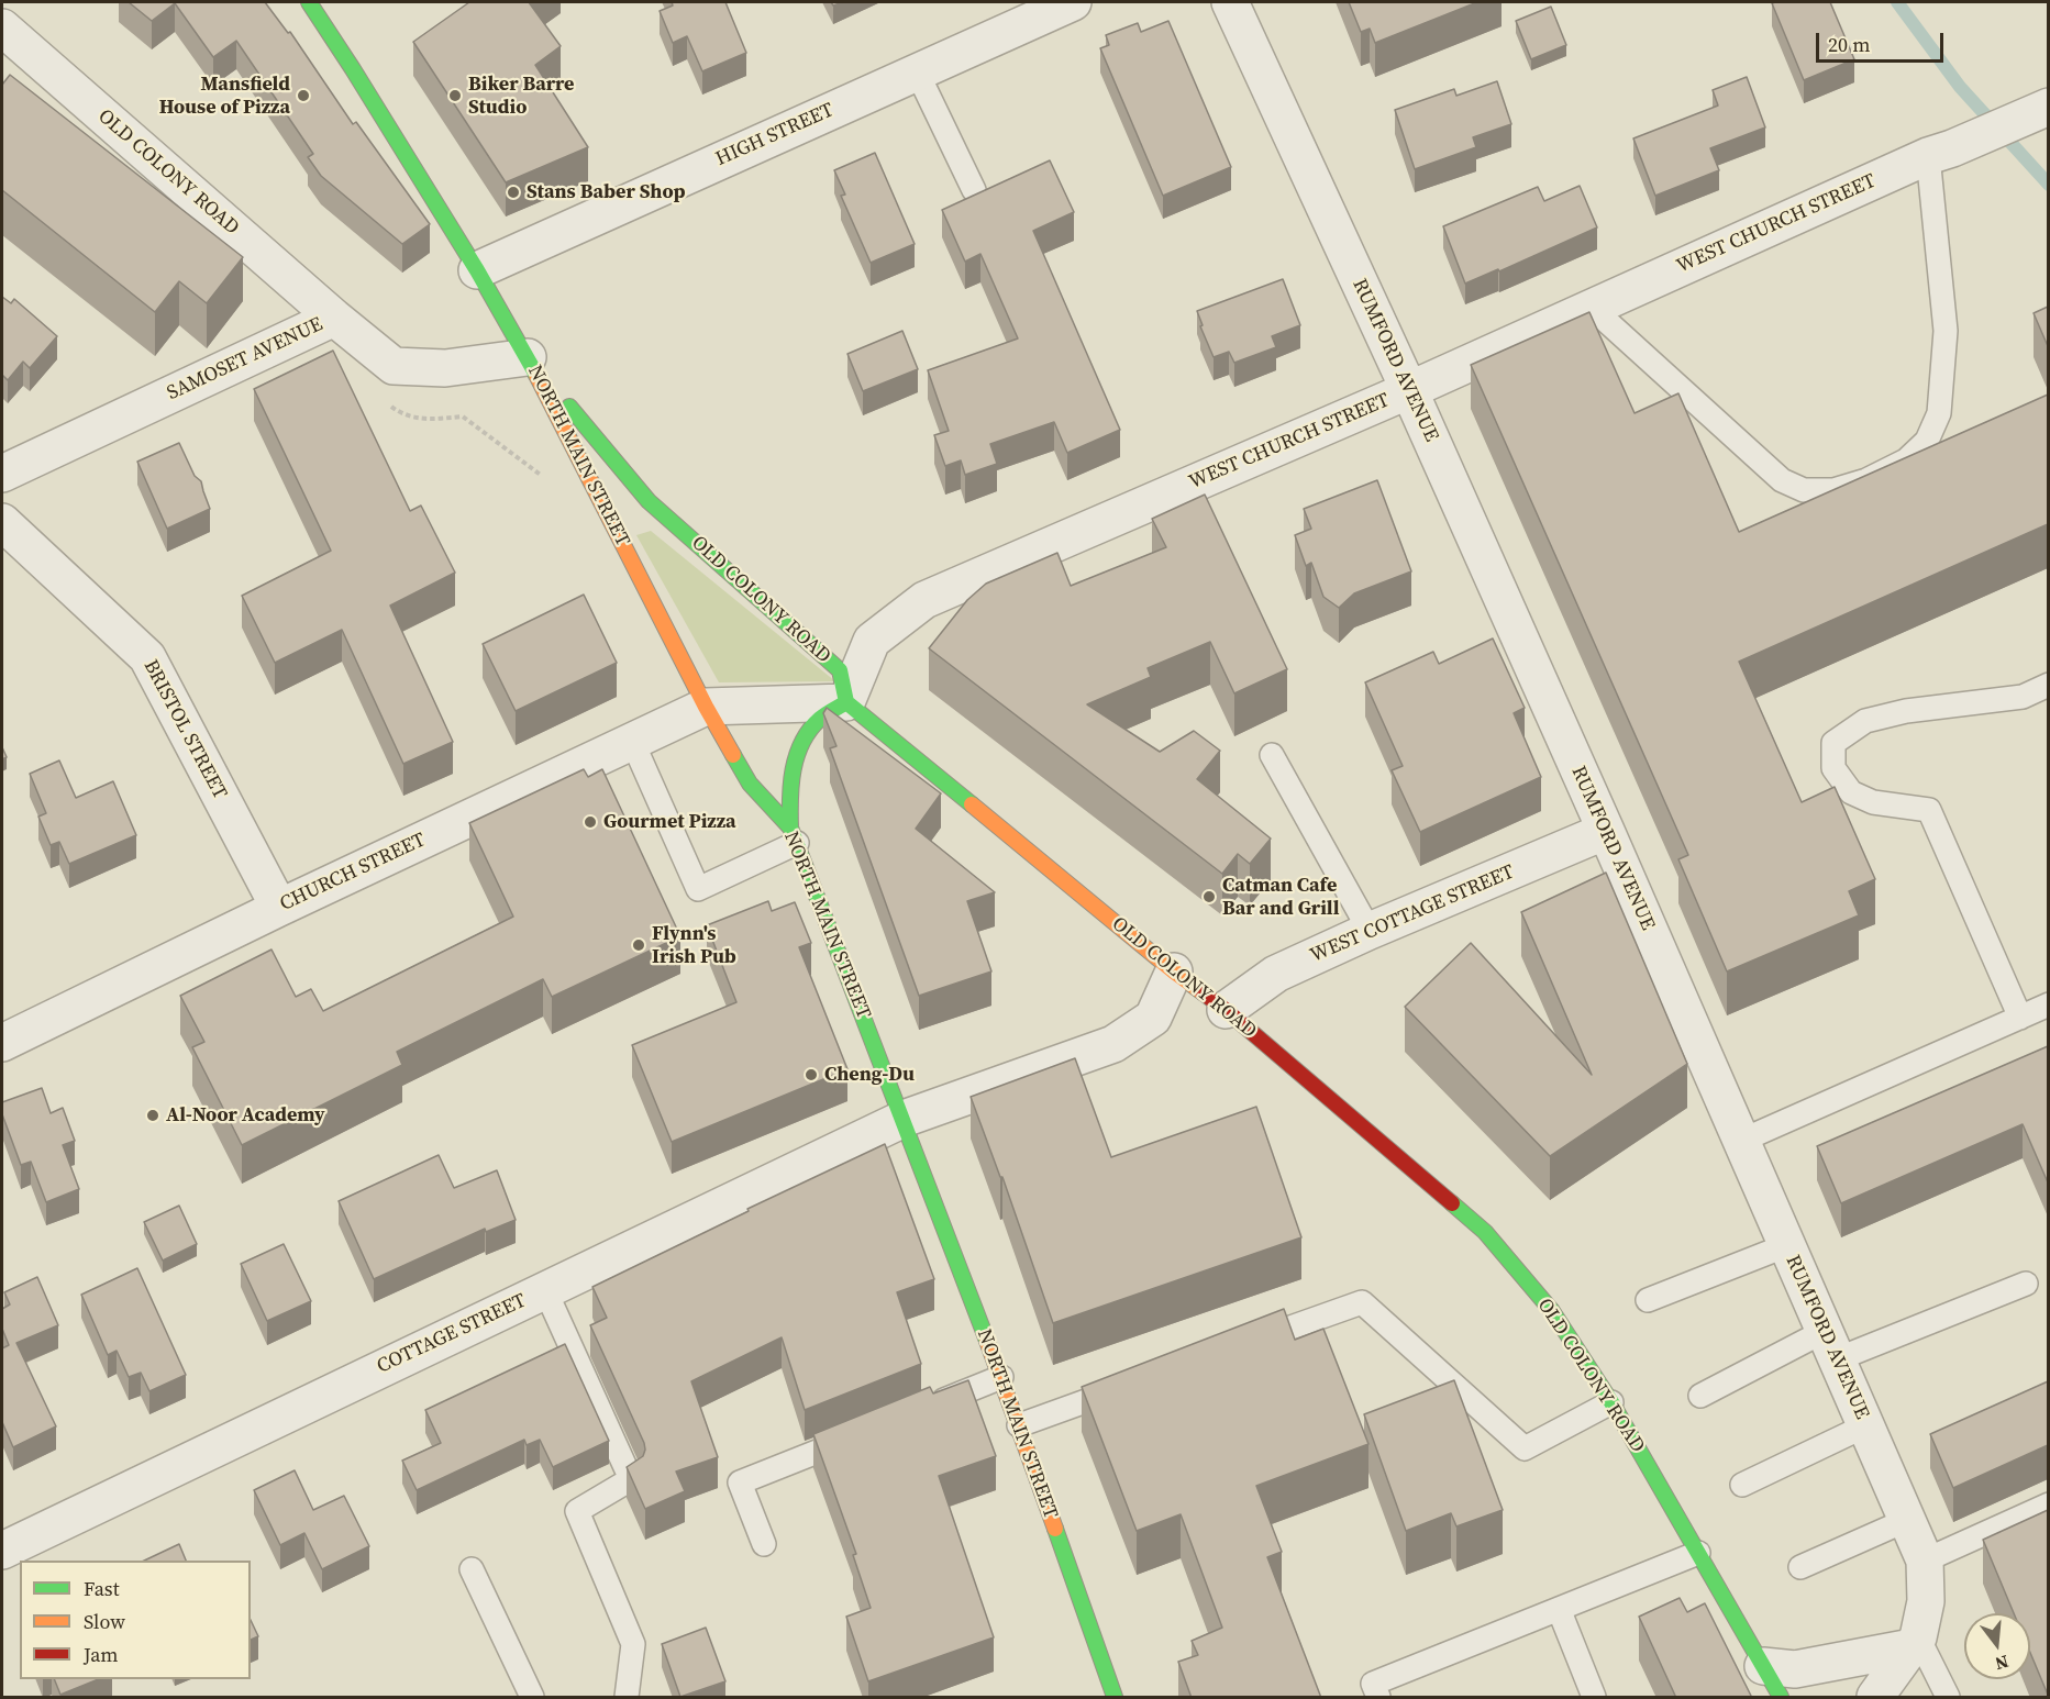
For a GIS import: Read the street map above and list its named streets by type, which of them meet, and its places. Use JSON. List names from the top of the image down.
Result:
{
  "streets": {
    "main road": ["OLD COLONY ROAD", "NORTH MAIN STREET"],
    "street": [
      "HIGH STREET",
      "WEST CHURCH STREET",
      "SAMOSET AVENUE",
      "RUMFORD AVENUE",
      "BRISTOL STREET",
      "CHURCH STREET",
      "WEST COTTAGE STREET",
      "COTTAGE STREET"
    ]
  },
  "crossings": [
    ["HIGH STREET", "NORTH MAIN STREET"],
    ["OLD COLONY ROAD", "WEST CHURCH STREET"],
    ["OLD COLONY ROAD", "SAMOSET AVENUE"],
    ["OLD COLONY ROAD", "NORTH MAIN STREET"],
    ["OLD COLONY ROAD", "WEST COTTAGE STREET"],
    ["WEST CHURCH STREET", "RUMFORD AVENUE"],
    ["SAMOSET AVENUE", "NORTH MAIN STREET"],
    ["RUMFORD AVENUE", "WEST COTTAGE STREET"],
    ["NORTH MAIN STREET", "CHURCH STREET"],
    ["NORTH MAIN STREET", "COTTAGE STREET"],
    ["BRISTOL STREET", "CHURCH STREET"]
  ],
  "places": [
    "Mansfield House of Pizza",
    "Biker Barre Studio",
    "Stans Baber Shop",
    "Gourmet Pizza",
    "Catman Cafe Bar and Grill",
    "Flynn's Irish Pub",
    "Cheng-Du",
    "Al-Noor Academy"
  ],
  "legend": ["Fast", "Slow", "Jam"],
  "scale_bar": "20 m",
  "north": "bottom"
}
